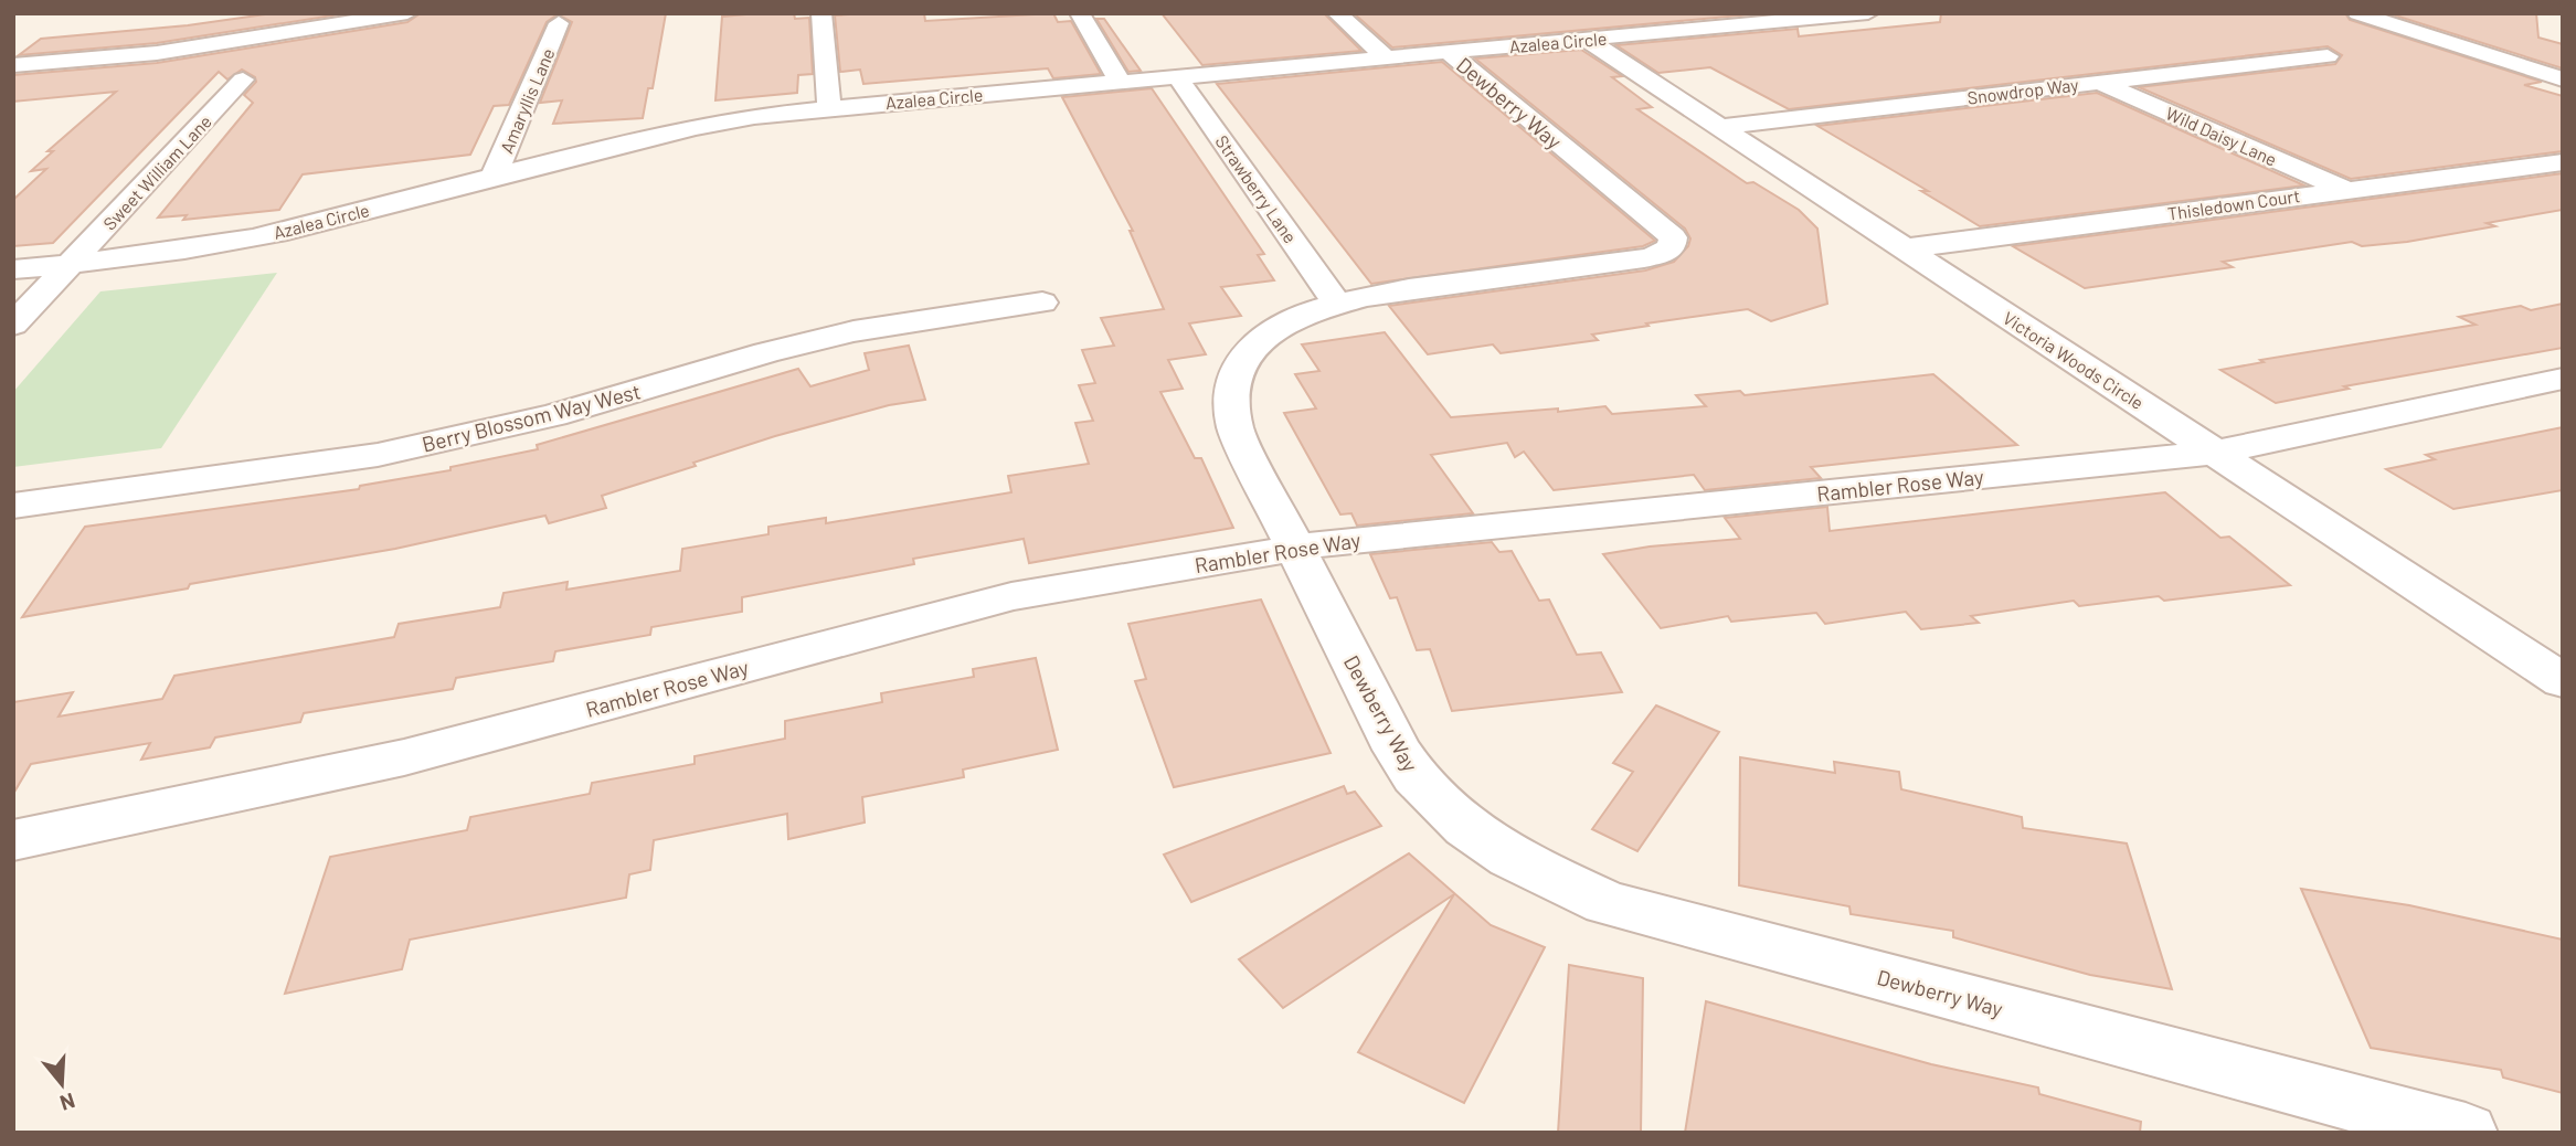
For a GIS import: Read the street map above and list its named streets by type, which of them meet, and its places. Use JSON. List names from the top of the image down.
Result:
{
  "streets": {
    "street": [
      "Azalea Circle",
      "Snowdrop Way",
      "Amaryllis Lane",
      "Dewberry Way",
      "Wild Daisy Lane",
      "Sweet William Lane",
      "Strawberry Lane",
      "Thisledown Court",
      "Victoria Woods Circle",
      "Berry Blossom Way West",
      "Rambler Rose Way"
    ]
  },
  "crossings": [
    ["Azalea Circle", "Amaryllis Lane"],
    ["Azalea Circle", "Dewberry Way"],
    ["Azalea Circle", "Sweet William Lane"],
    ["Azalea Circle", "Strawberry Lane"],
    ["Azalea Circle", "Victoria Woods Circle"],
    ["Snowdrop Way", "Wild Daisy Lane"],
    ["Snowdrop Way", "Victoria Woods Circle"],
    ["Dewberry Way", "Strawberry Lane"],
    ["Dewberry Way", "Rambler Rose Way"],
    ["Wild Daisy Lane", "Thisledown Court"],
    ["Thisledown Court", "Victoria Woods Circle"],
    ["Victoria Woods Circle", "Rambler Rose Way"]
  ],
  "north": "bottom"
}
